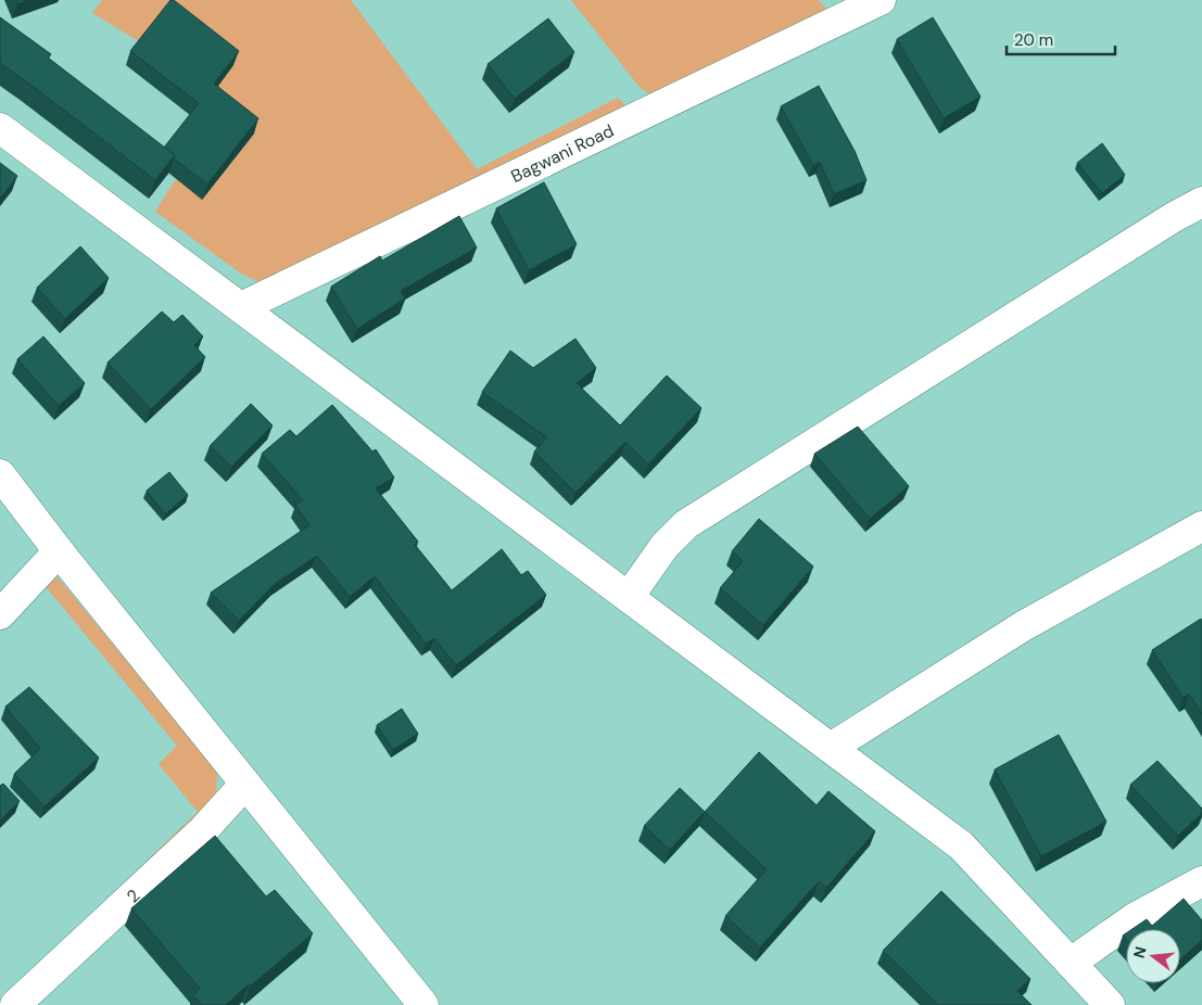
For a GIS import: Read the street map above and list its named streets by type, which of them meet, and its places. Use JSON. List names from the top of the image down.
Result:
{
  "streets": {
    "street": ["Bagwani Road", "2"]
  },
  "scale_bar": "20 m",
  "north": "left"
}
